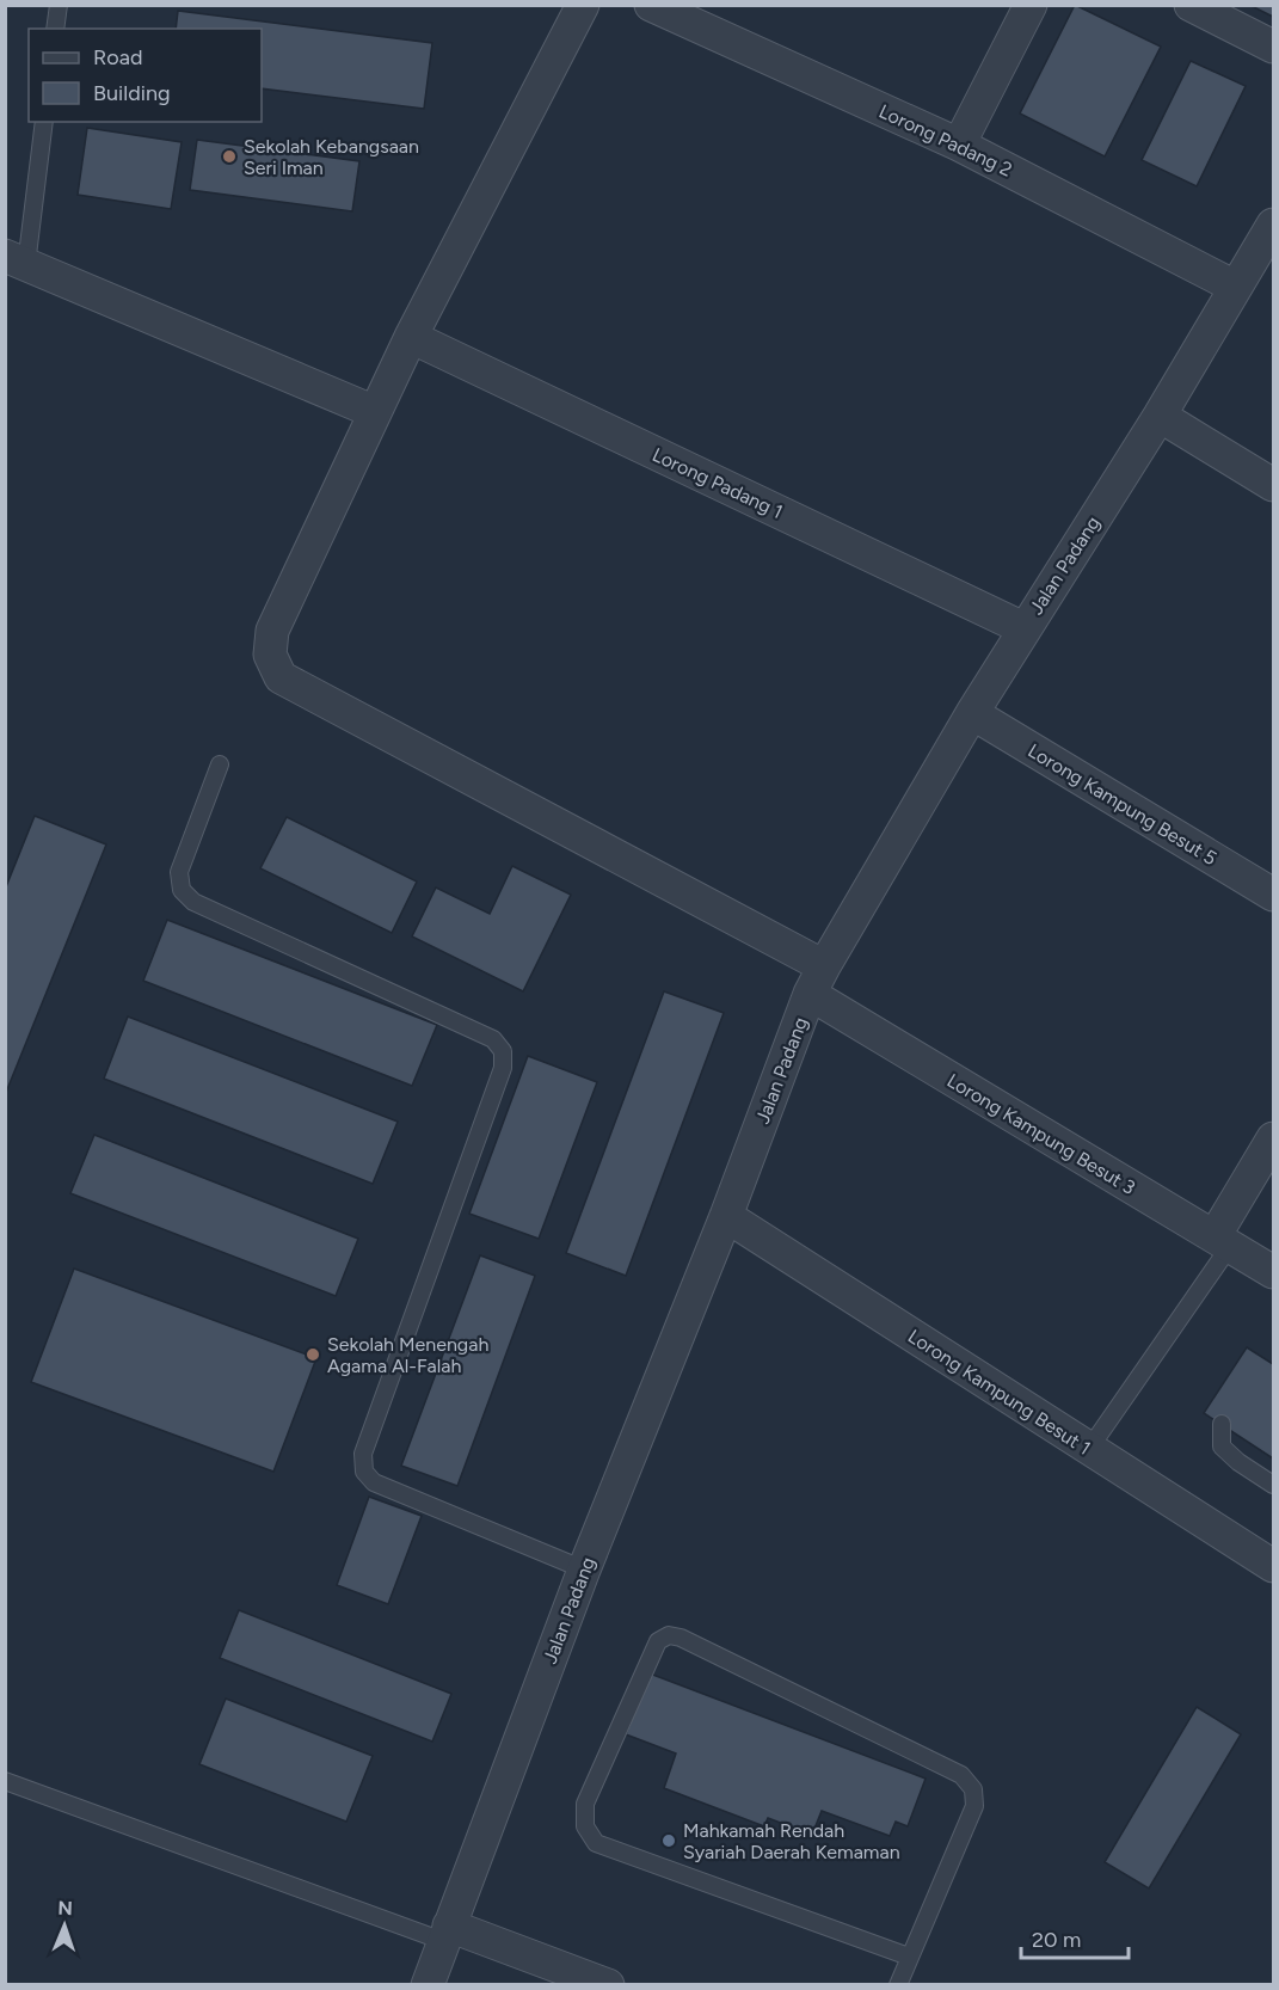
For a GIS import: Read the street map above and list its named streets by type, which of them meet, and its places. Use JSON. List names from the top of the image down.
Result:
{
  "streets": {
    "street": [
      "Lorong Padang 2",
      "Lorong Padang 1",
      "Jalan Padang",
      "Lorong Kampung Besut 5",
      "Lorong Kampung Besut 3",
      "Lorong Kampung Besut 1"
    ]
  },
  "crossings": [
    ["Lorong Padang 2", "Jalan Padang"],
    ["Lorong Padang 1", "Jalan Padang"],
    ["Lorong Padang 1", "Lorong Kampung Besut 3"],
    ["Jalan Padang", "Lorong Kampung Besut 5"],
    ["Jalan Padang", "Lorong Kampung Besut 3"],
    ["Jalan Padang", "Lorong Kampung Besut 1"]
  ],
  "places": ["Sekolah Kebangsaan Seri Iman", "Sekolah Menengah Agama Al-Falah", "Mahkamah Rendah Syariah Daerah Kemaman"],
  "legend": ["Road", "Building"],
  "scale_bar": "20 m",
  "north": "top"
}
